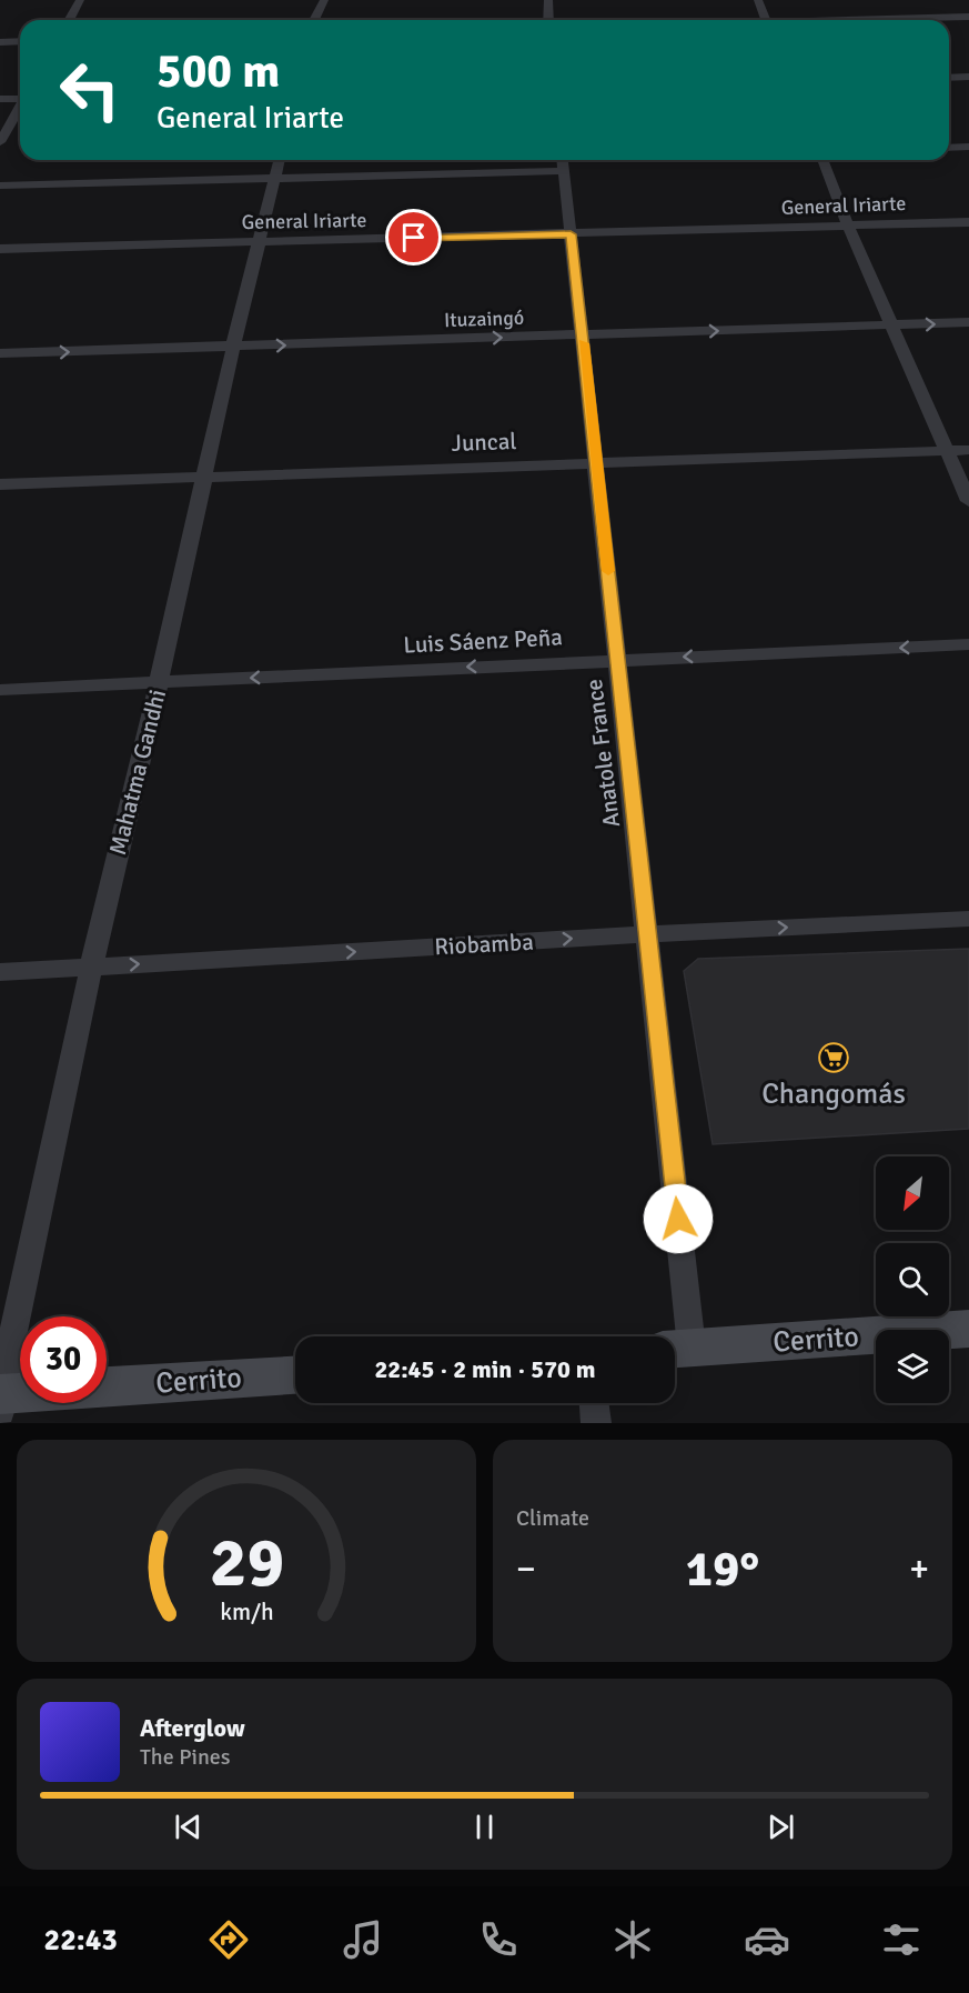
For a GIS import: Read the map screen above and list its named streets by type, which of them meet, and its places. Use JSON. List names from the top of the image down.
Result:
{
  "streets": {
    "main road": ["Cerrito"],
    "street": [
      "General Iriarte",
      "Ituzaingó",
      "Juncal",
      "Luis Sáenz Peña",
      "Anatole France",
      "Mahatma Gandhi",
      "Riobamba"
    ]
  },
  "crossings": [
    ["General Iriarte", "Anatole France"],
    ["General Iriarte", "Mahatma Gandhi"],
    ["Ituzaingó", "Anatole France"],
    ["Ituzaingó", "Mahatma Gandhi"],
    ["Juncal", "Anatole France"],
    ["Juncal", "Mahatma Gandhi"],
    ["Luis Sáenz Peña", "Anatole France"],
    ["Luis Sáenz Peña", "Mahatma Gandhi"],
    ["Anatole France", "Riobamba"],
    ["Anatole France", "Cerrito"],
    ["Mahatma Gandhi", "Riobamba"],
    ["Mahatma Gandhi", "Cerrito"]
  ],
  "one_way": ["Luis Sáenz Peña", "Riobamba"],
  "places": {
    "supermarket": ["Changomás"]
  },
  "north": "bottom left",
  "page": {
    "turn": ["500 m", "General Iriarte"],
    "limit": "30",
    "trip": "22:45 · 2 min · 570 m",
    "tile": "Climate",
    "heat": ["−", "19°", "+"],
    "song": ["Afterglow", "The Pines"],
    "tabs": "22:43",
    "gauge": ["29", "km/h"]
  }
}
